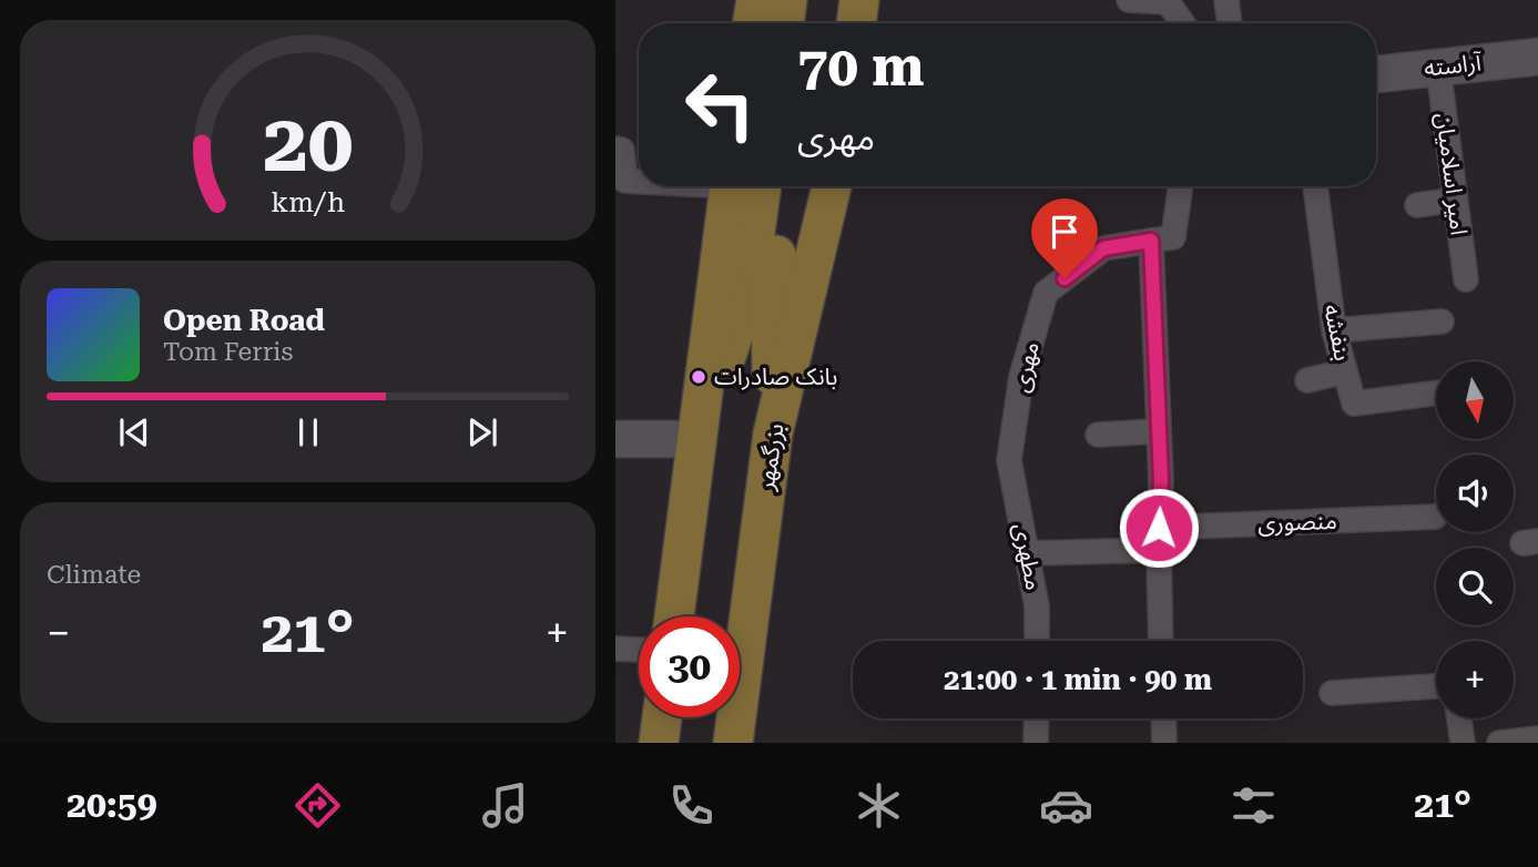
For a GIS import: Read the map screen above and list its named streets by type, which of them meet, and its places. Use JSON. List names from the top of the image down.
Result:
{
  "streets": {
    "main road": ["بزرگمهر"],
    "street": [
      "آراسته",
      "امیر اسلامیان",
      "بنفشه",
      "مهری",
      "منصوری",
      "مطهری"
    ]
  },
  "crossings": [
    ["آراسته", "امیر اسلامیان"],
    ["مهری", "مطهری"],
    ["منصوری", "مطهری"]
  ],
  "places": ["بانک صادرات"],
  "north": "bottom",
  "page": {
    "turn": ["70 m", "مهری"],
    "song": ["Open Road", "Tom Ferris"],
    "map_buttons": "+",
    "tile": "Climate",
    "heat": ["−", "21°", "+"],
    "limit": "30",
    "trip": "21:00 · 1 min · 90 m",
    "tabs": ["20:59", "21°"],
    "gauge": ["20", "km/h"]
  }
}
